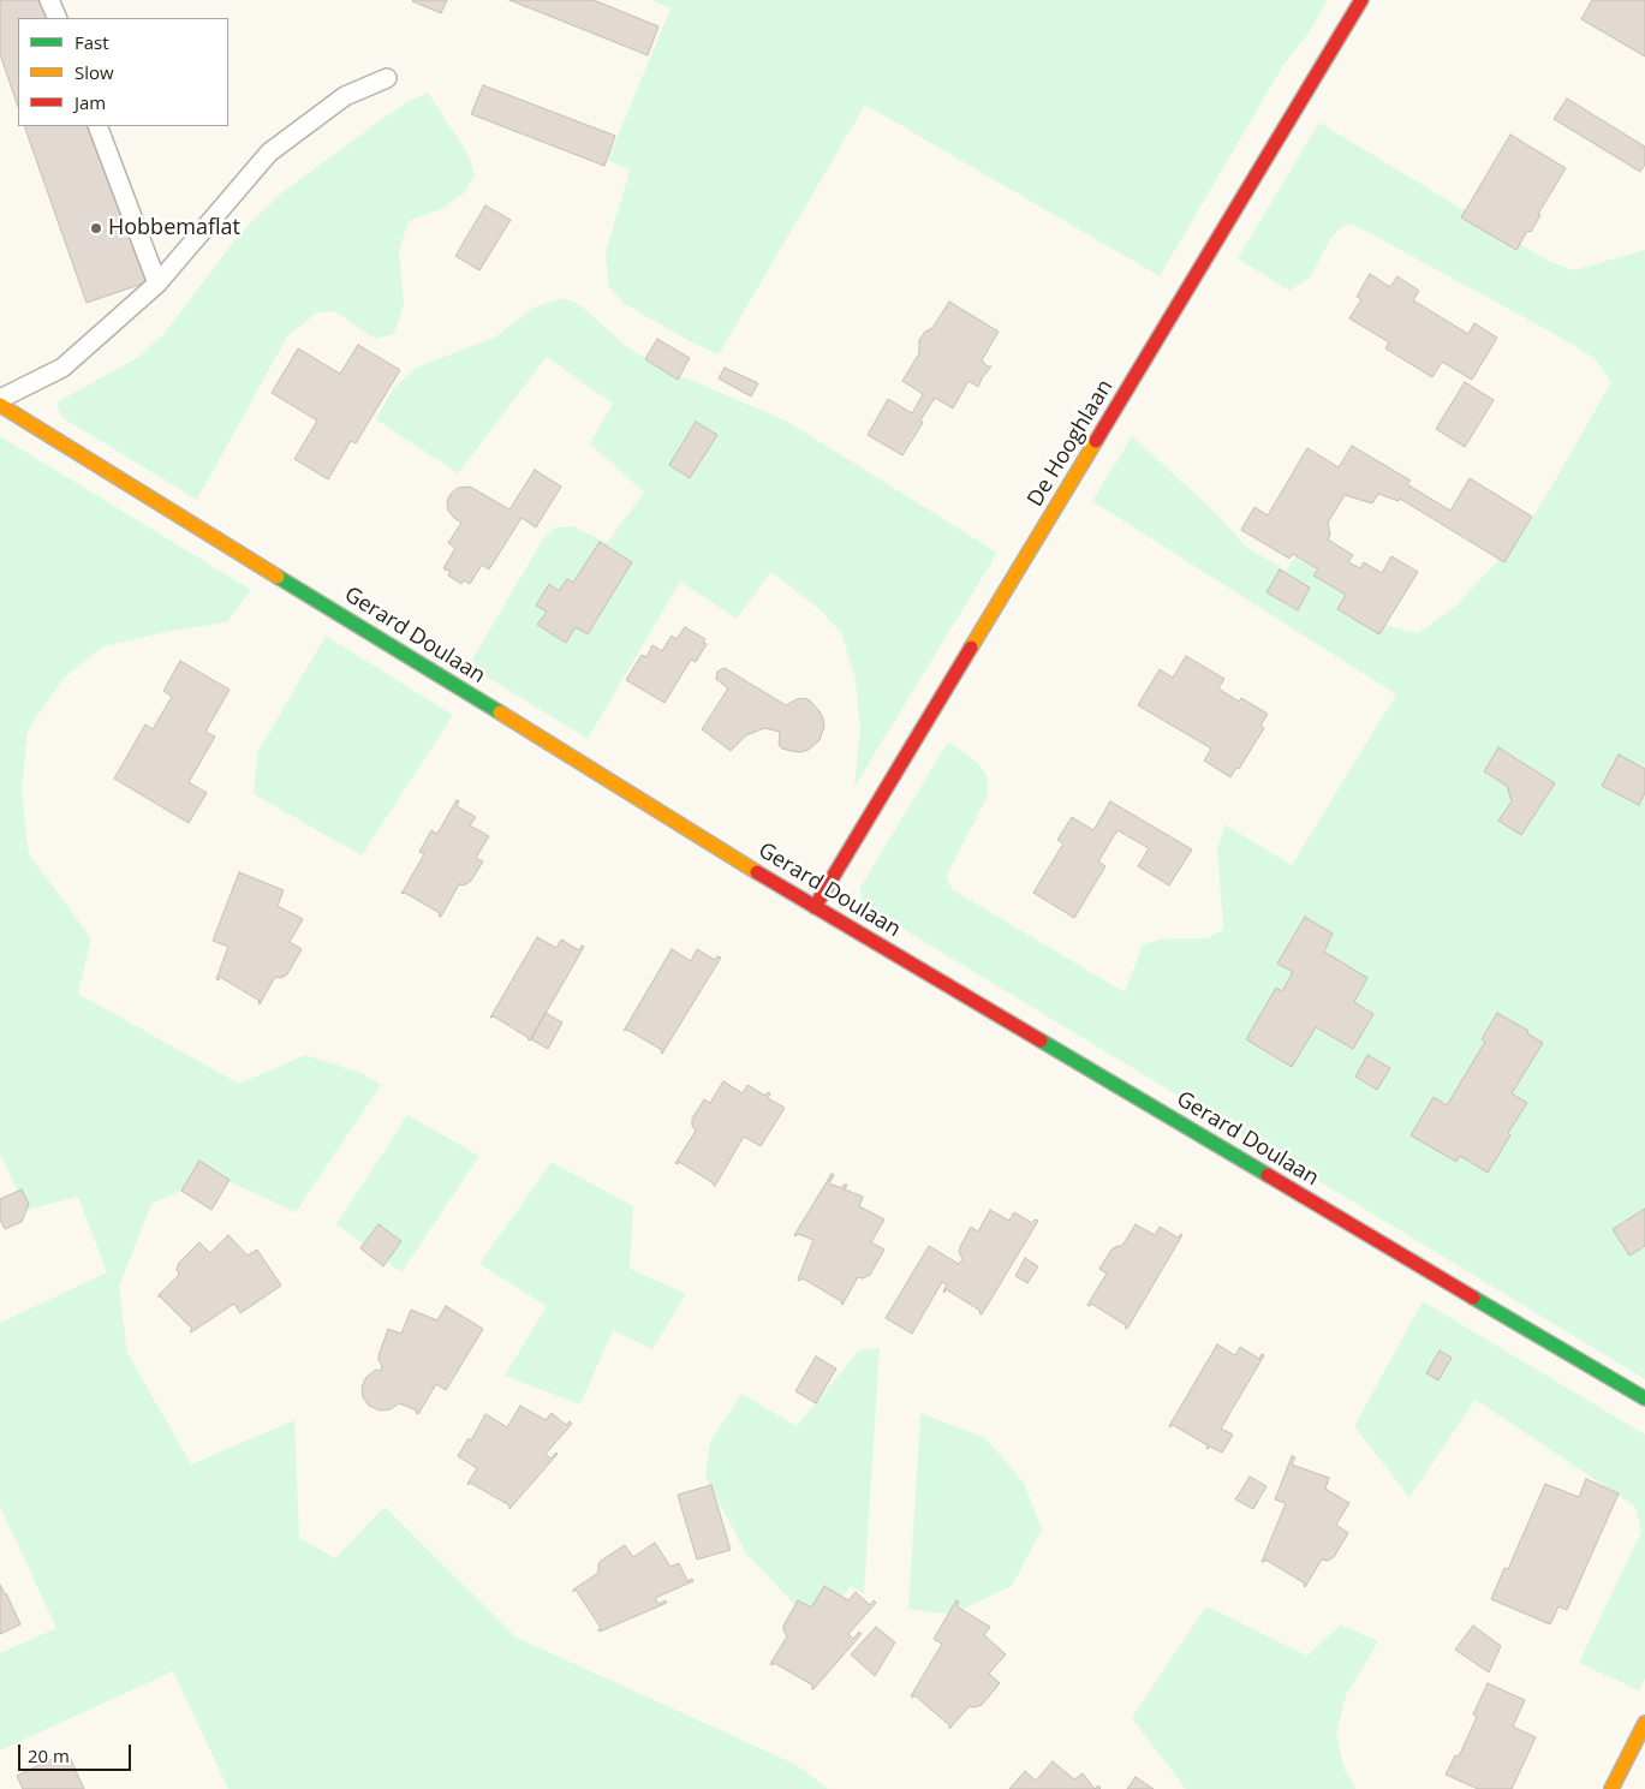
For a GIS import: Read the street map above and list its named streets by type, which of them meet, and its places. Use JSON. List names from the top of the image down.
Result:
{
  "streets": {
    "street": ["De Hooghlaan", "Gerard Doulaan"]
  },
  "crossings": [
    ["De Hooghlaan", "Gerard Doulaan"]
  ],
  "places": ["Hobbemaflat"],
  "legend": ["Fast", "Slow", "Jam"],
  "scale_bar": "20 m"
}
